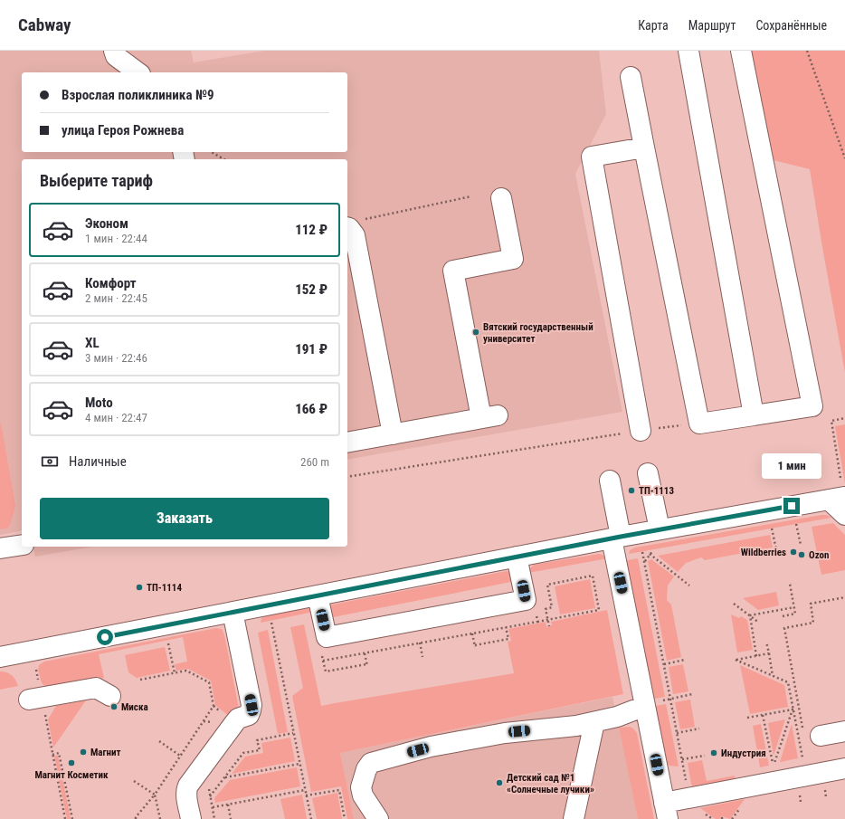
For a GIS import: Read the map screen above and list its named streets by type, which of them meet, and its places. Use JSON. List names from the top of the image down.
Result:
{
  "places": [
    "Вятский государственный университет",
    "ТП-1113",
    "Wildberries",
    "Ozon",
    "ТП-1114",
    "Миска",
    "Магнит",
    "Индустрия",
    "Магнит Косметик",
    "Детский сад №1 «Солнечные лучики»"
  ],
  "page": {
    "header": "Cabway",
    "nav": ["Карта", "Маршрут", "Сохранённые"],
    "banner": ["Взрослая поликлиника №9", "улица Героя Рожнева"],
    "heading": "Выберите тариф",
    "list": [
      {
        "name": "Эконом",
        "note": "1 мин · 22:44",
        "value": "112 ₽"
      },
      {
        "name": "Комфорт",
        "note": "2 мин · 22:45",
        "value": "152 ₽"
      },
      {
        "name": "XL",
        "note": "3 мин · 22:46",
        "value": "191 ₽"
      },
      {
        "name": "Moto",
        "note": "4 мин · 22:47",
        "value": "166 ₽"
      }
    ],
    "pay": ["Наличные", "260 m"],
    "bubble": "1 мин",
    "buttons": "Заказать"
  }
}
